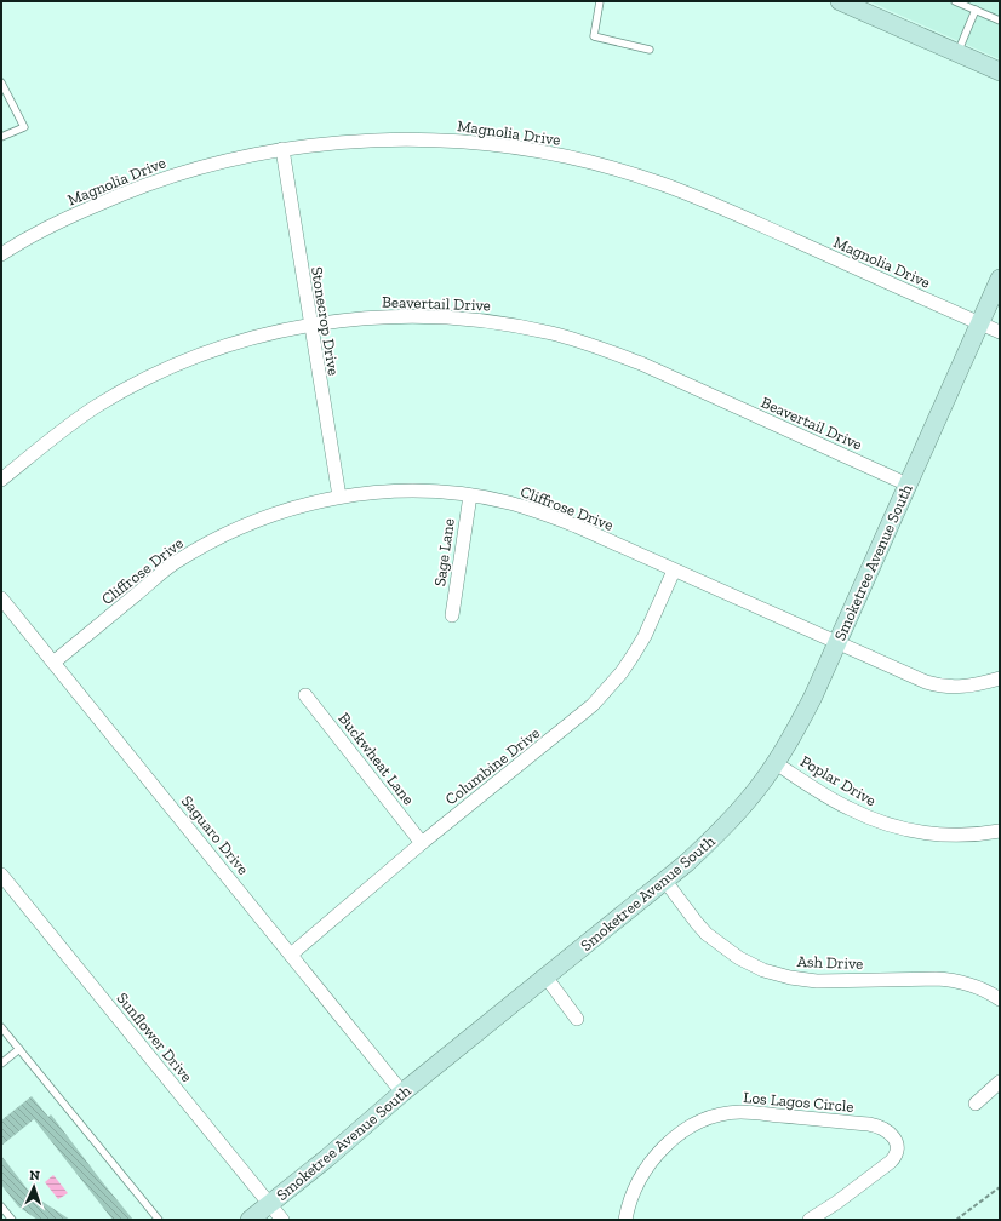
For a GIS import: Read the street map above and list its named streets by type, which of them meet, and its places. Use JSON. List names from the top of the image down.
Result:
{
  "streets": {
    "street": [
      "Magnolia Drive",
      "Beavertail Drive",
      "Stonecrop Drive",
      "Cliffrose Drive",
      "Sage Lane",
      "Smoketree Avenue South",
      "Buckwheat Lane",
      "Columbine Drive",
      "Poplar Drive",
      "Saguaro Drive",
      "Ash Drive",
      "Sunflower Drive",
      "Los Lagos Circle"
    ]
  },
  "crossings": [
    ["Magnolia Drive", "Stonecrop Drive"],
    ["Magnolia Drive", "Smoketree Avenue South"],
    ["Beavertail Drive", "Stonecrop Drive"],
    ["Beavertail Drive", "Smoketree Avenue South"],
    ["Stonecrop Drive", "Cliffrose Drive"],
    ["Cliffrose Drive", "Sage Lane"],
    ["Cliffrose Drive", "Smoketree Avenue South"],
    ["Cliffrose Drive", "Columbine Drive"],
    ["Cliffrose Drive", "Saguaro Drive"],
    ["Smoketree Avenue South", "Poplar Drive"],
    ["Smoketree Avenue South", "Saguaro Drive"],
    ["Smoketree Avenue South", "Ash Drive"],
    ["Smoketree Avenue South", "Sunflower Drive"],
    ["Buckwheat Lane", "Columbine Drive"],
    ["Columbine Drive", "Saguaro Drive"]
  ],
  "north": "top"
}
